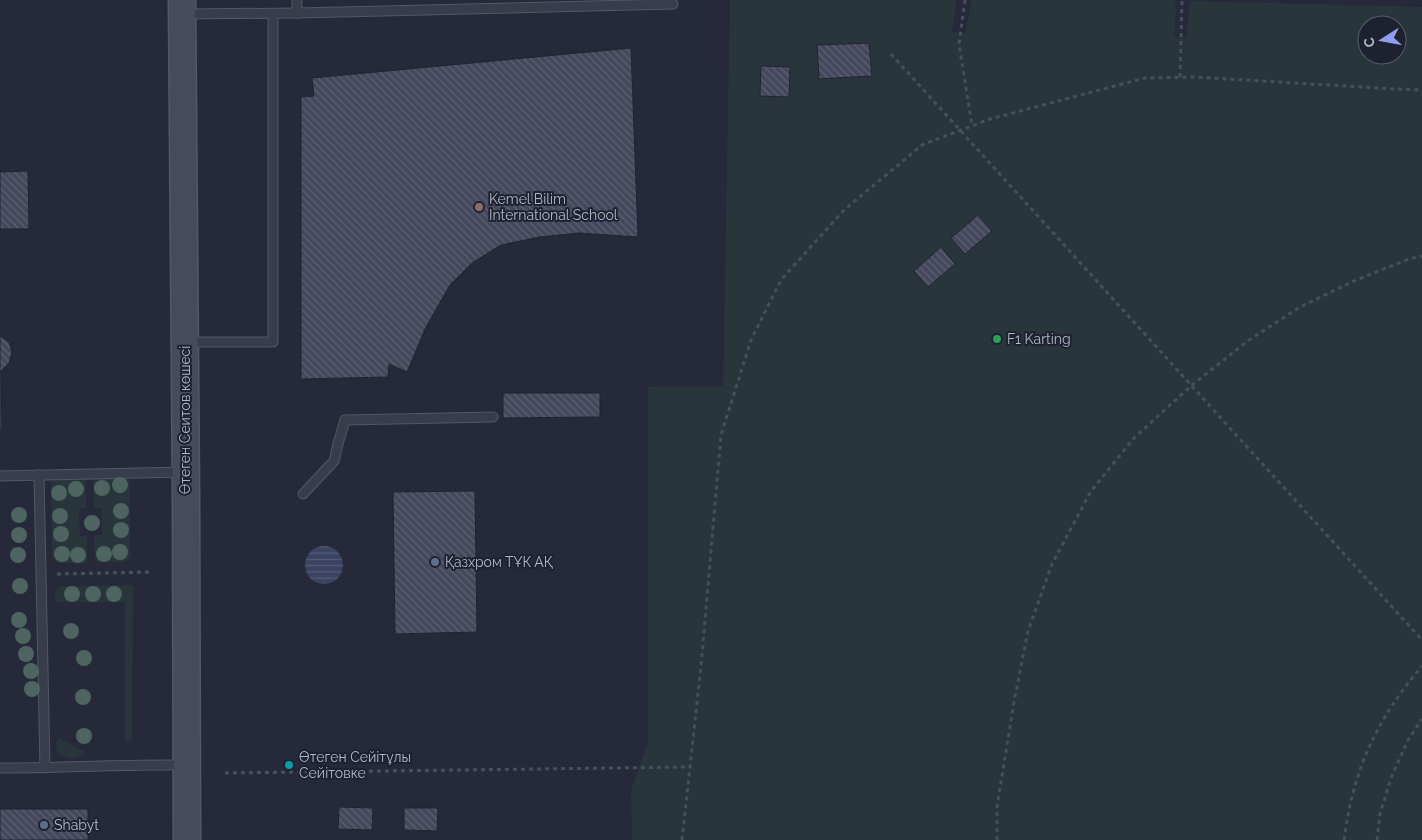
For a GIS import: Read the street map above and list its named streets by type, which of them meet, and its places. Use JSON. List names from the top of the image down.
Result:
{
  "streets": {
    "main road": ["Өтеген Сеитов көшесі"]
  },
  "places": [
    "Kemel Bilim International School",
    "F1 Karting",
    "Қазхром ТҰК АҚ",
    "Өтеген Сейітұлы Сейітовке",
    "Shabyt"
  ],
  "north": "left"
}
